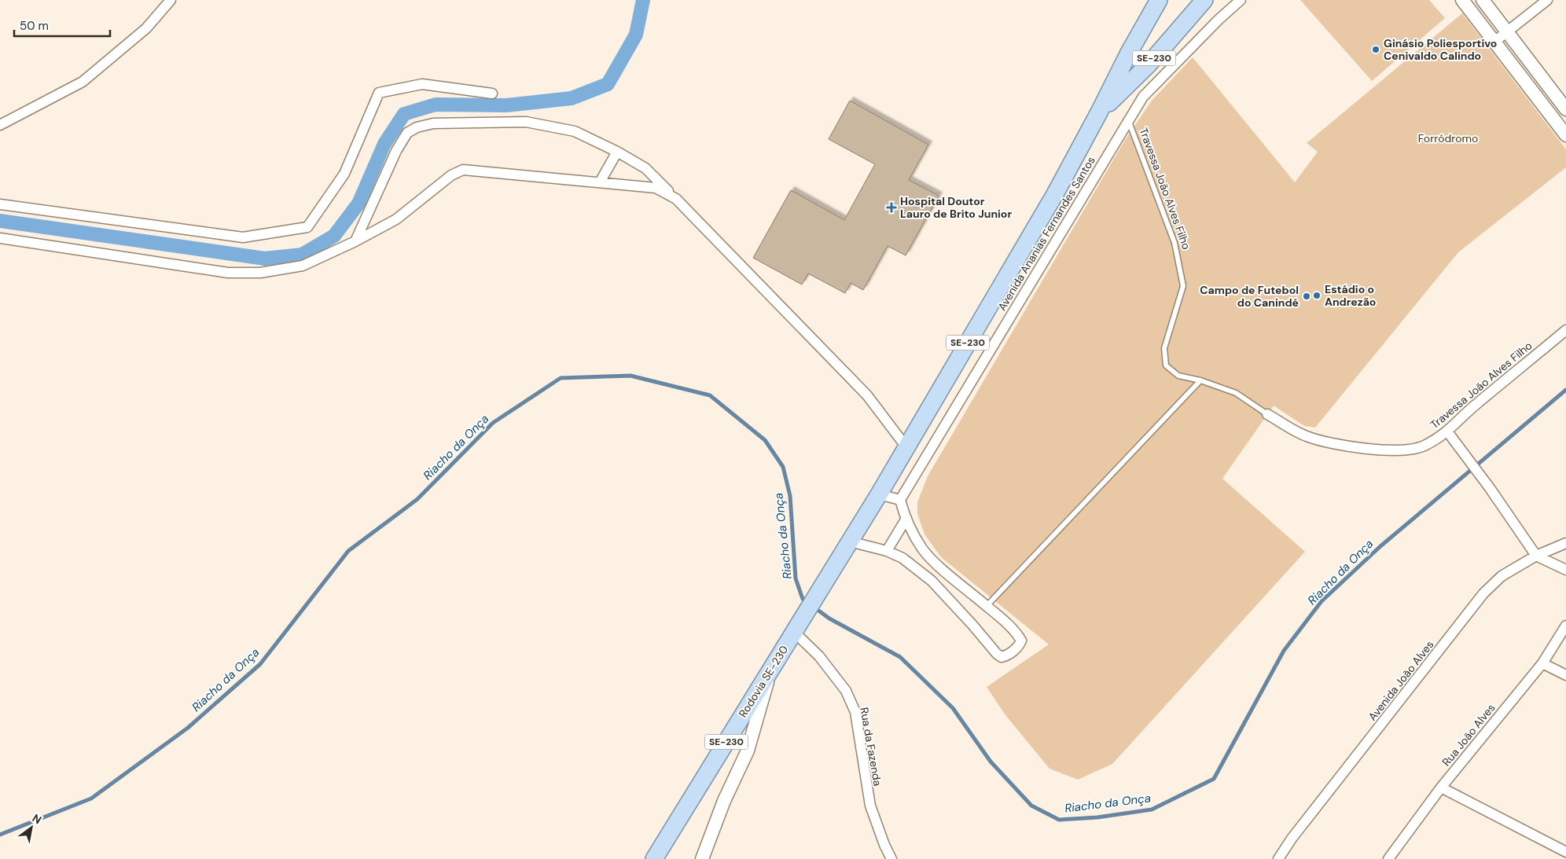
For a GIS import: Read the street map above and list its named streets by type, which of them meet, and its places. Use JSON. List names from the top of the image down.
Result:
{
  "streets": {
    "main road": ["SE-230", "Rodovia SE-230"],
    "street": [
      "Travessa João Alves Filho",
      "Avenida Ananias Fernandes Santos",
      "Avenida João Alves",
      "Rua João Alves",
      "Rua da Fazenda"
    ]
  },
  "crossings": [
    ["SE-230", "Rodovia SE-230"],
    ["SE-230", "Rua da Fazenda"],
    ["Travessa João Alves Filho", "Avenida Ananias Fernandes Santos"],
    ["Rodovia SE-230", "Rua da Fazenda"]
  ],
  "water": ["Riacho da Onça"],
  "parks": ["Forródromo"],
  "places": {
    "other": ["Ginásio Poliesportivo Cenivaldo Calindo", "Estádio o Andrezão", "Campo de Futebol do Canindé"],
    "health": ["Hospital Doutor Lauro de Brito Junior"]
  },
  "scale_bar": "50 m",
  "north": "top right"
}
